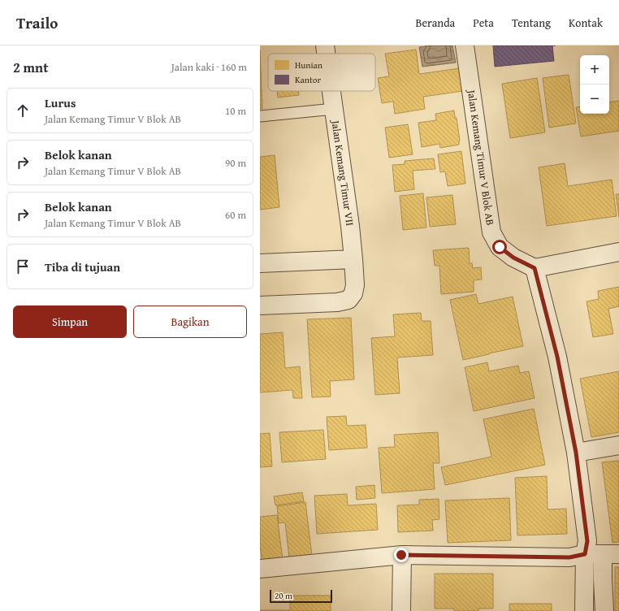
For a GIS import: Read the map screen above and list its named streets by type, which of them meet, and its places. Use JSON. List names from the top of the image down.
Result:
{
  "streets": {
    "street": ["Jalan Kemang Timur V Blok AB", "Jalan Kemang Timur VII"]
  },
  "legend": ["Hunian", "Kantor"],
  "scale_bar": "20 m",
  "page": {
    "header": "Trailo",
    "nav": [
      "Beranda",
      "Peta",
      "Tentang",
      "Kontak"
    ],
    "heading": ["2 mnt", "Jalan kaki · 160 m"],
    "map_buttons": ["+", "−"],
    "list": [
      ["Lurus", "Jalan Kemang Timur V Blok AB", "10 m"],
      ["Belok kanan", "Jalan Kemang Timur V Blok AB", "90 m"],
      ["Belok kanan", "Jalan Kemang Timur V Blok AB", "60 m"],
      "Tiba di tujuan"
    ],
    "buttons": ["Simpan", "Bagikan"],
    "scale": "20 m"
  }
}
